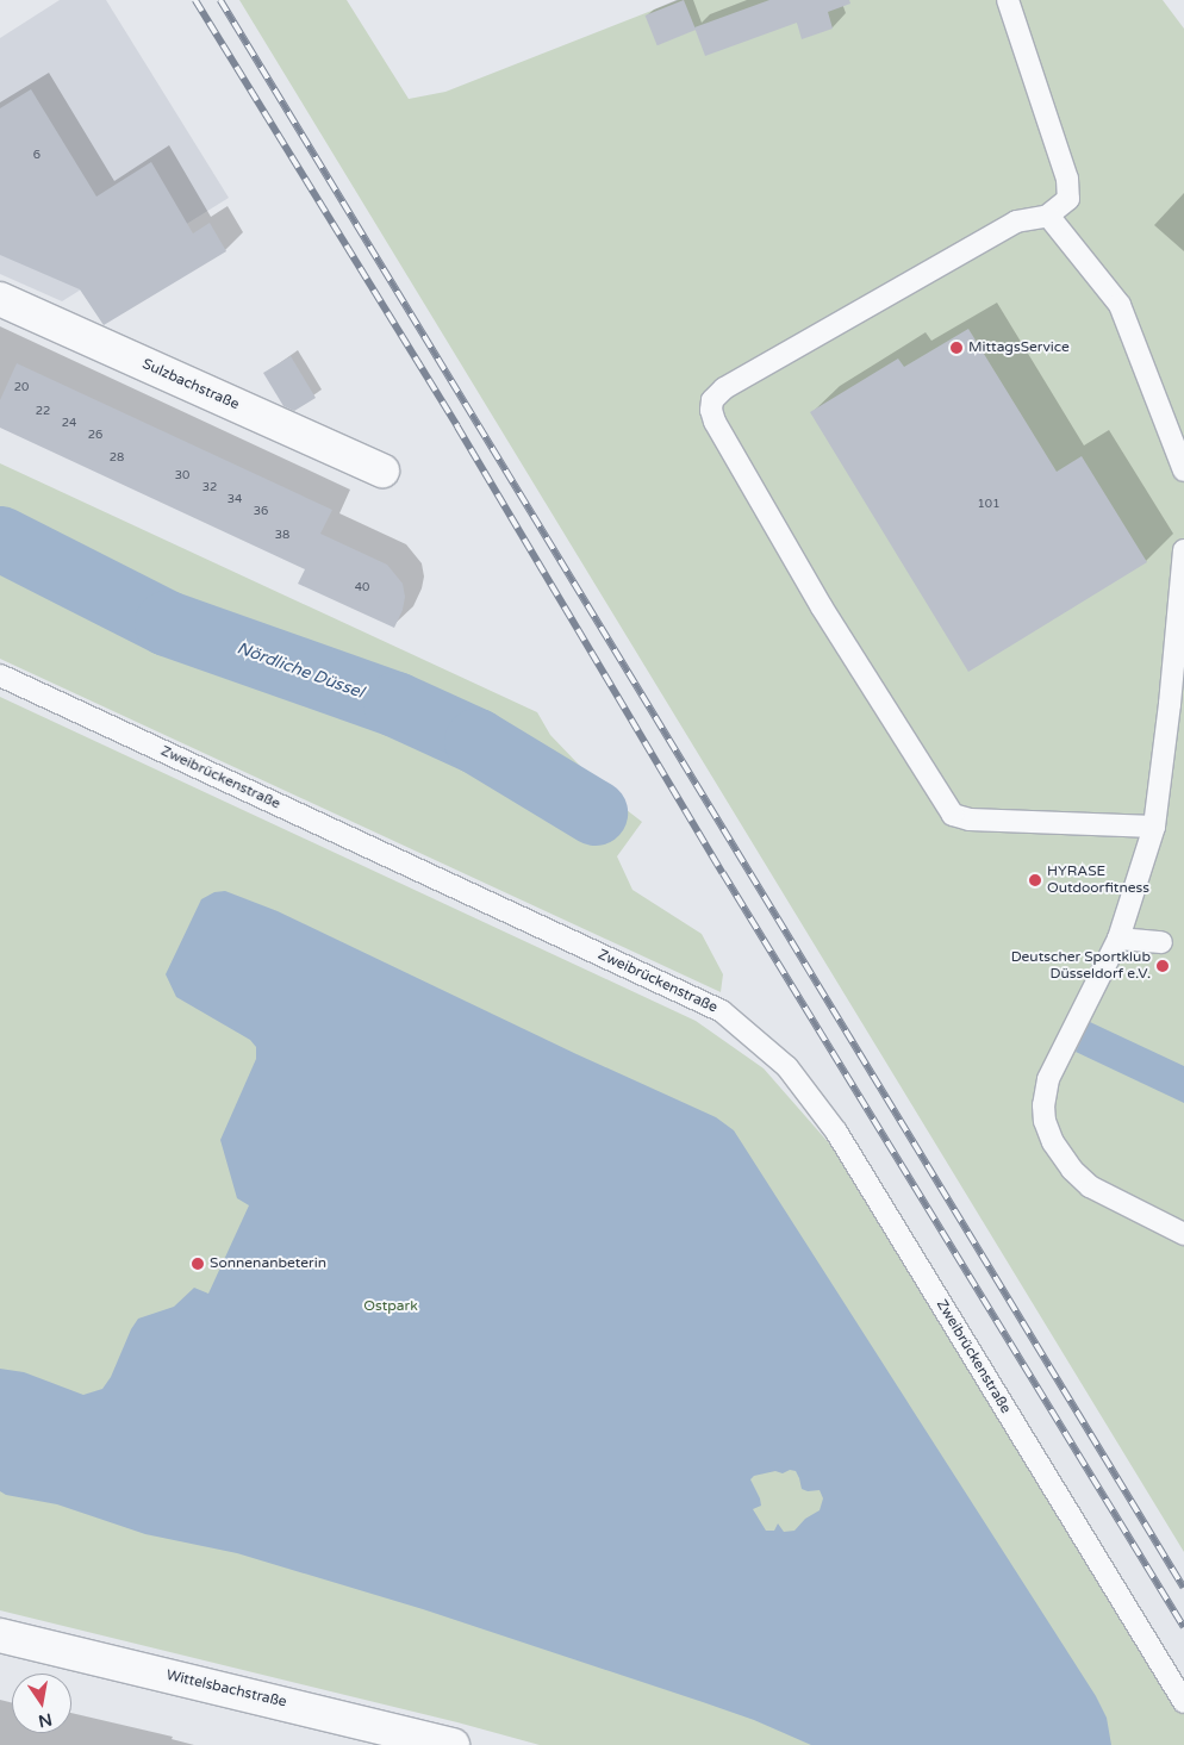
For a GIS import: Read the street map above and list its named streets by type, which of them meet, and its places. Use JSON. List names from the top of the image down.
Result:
{
  "streets": {
    "street": ["Sulzbachstraße", "Wittelsbachstraße"],
    "lane": ["Zweibrückenstraße"]
  },
  "water": ["Nördliche Düssel"],
  "parks": ["Ostpark"],
  "places": [
    "MittagsService",
    "HYRASE Outdoorfitness",
    "Deutscher Sportklub Düsseldorf e.V.",
    "Sonnenanbeterin"
  ],
  "house_numbers": [
    "6",
    "20",
    "22",
    "24",
    "26",
    "28",
    "30",
    "32",
    "34",
    "101",
    "36",
    "38",
    "40"
  ],
  "north": "bottom"
}
